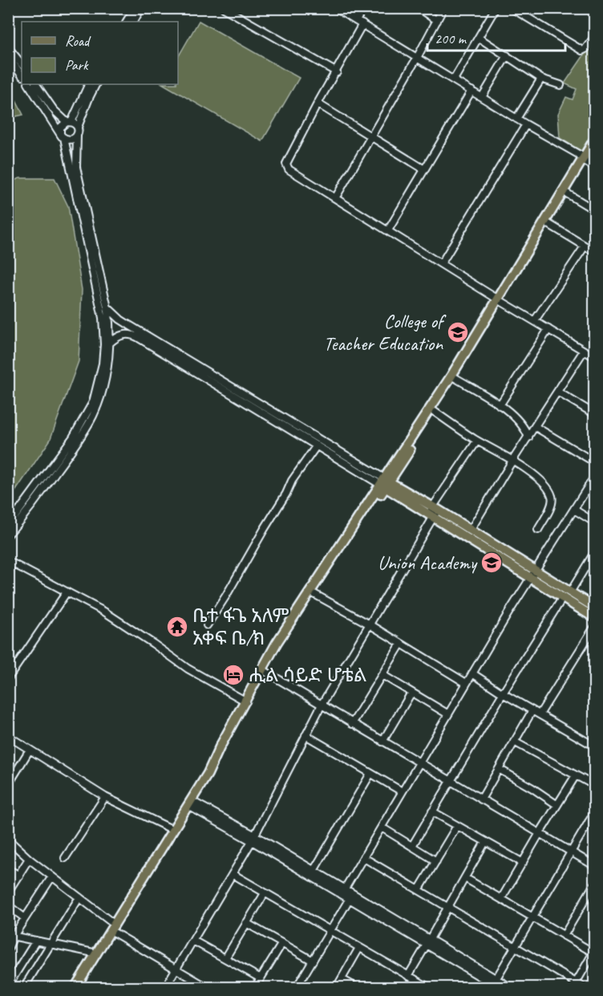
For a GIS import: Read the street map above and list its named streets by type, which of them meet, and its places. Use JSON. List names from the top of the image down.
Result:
{
  "places": {
    "school or university": ["College of Teacher Education", "Union Academy"],
    "temple": ["ቤተ ፋጌ አለም አቀፍ ቤ/ክ"],
    "hotel": ["ሒል ሳይድ ሆቴል"]
  },
  "legend": ["Road", "Park"],
  "scale_bar": "200 m"
}
